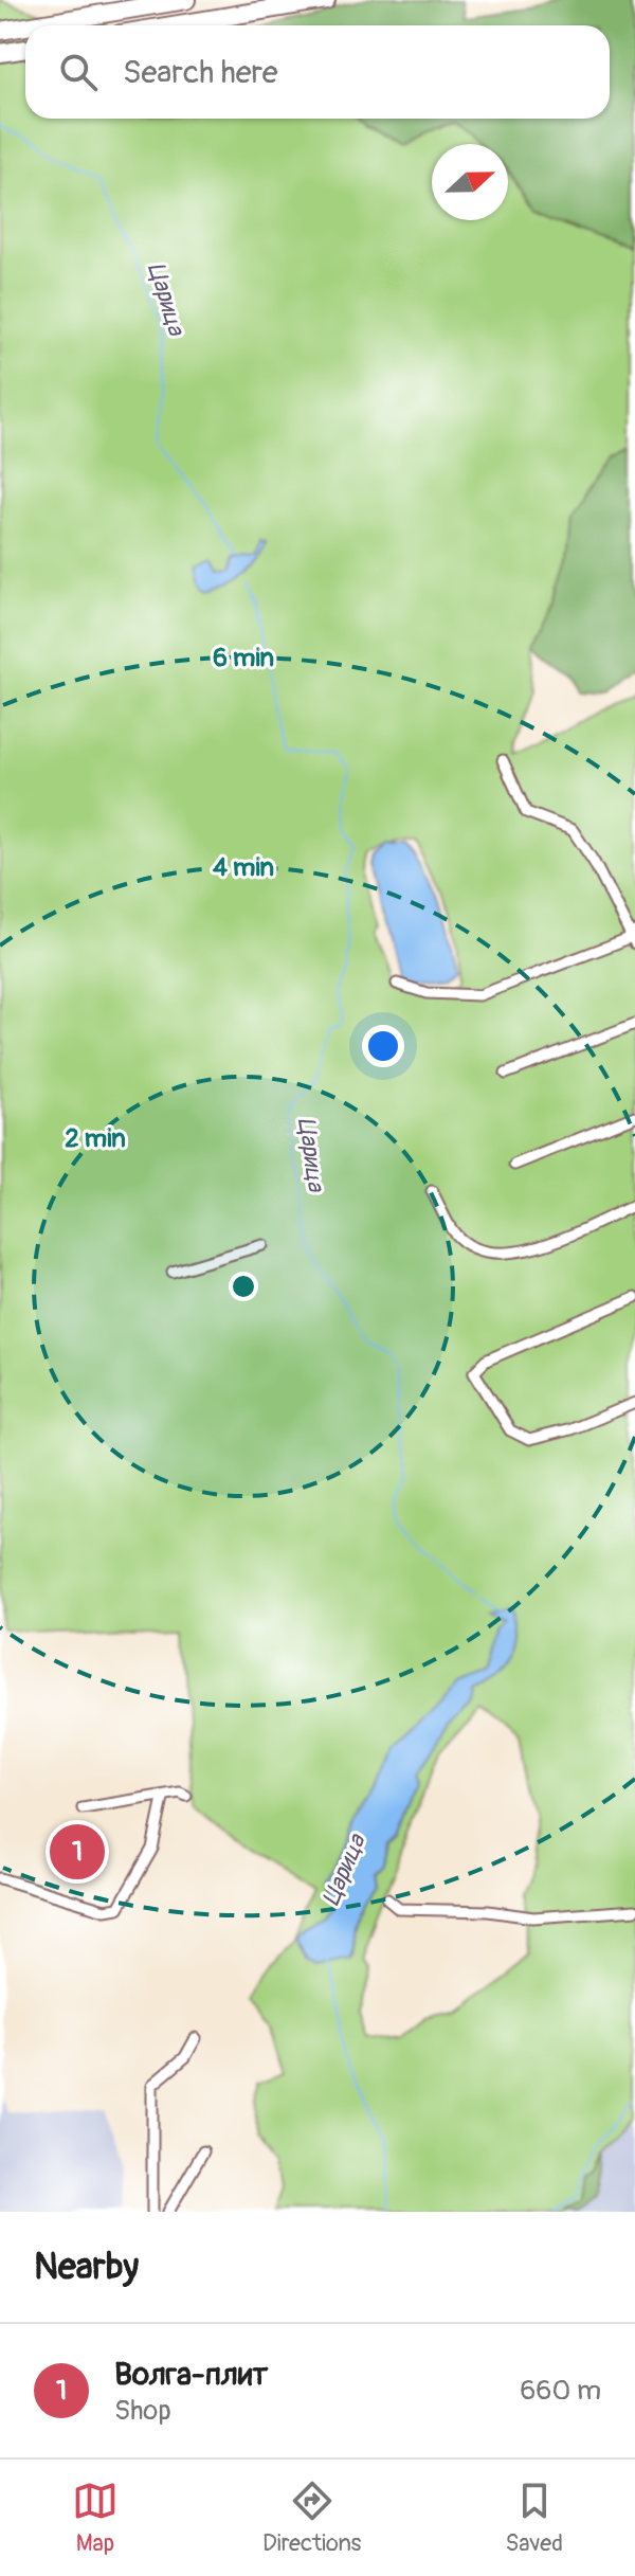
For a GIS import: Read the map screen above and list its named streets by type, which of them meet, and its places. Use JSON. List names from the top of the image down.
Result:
{
  "water": ["Царица"],
  "north": "right",
  "page": {
    "search": "Search here",
    "pins": "1",
    "heading": "Nearby",
    "list": [
      {
        "mark": "1",
        "name": "Волга-плит",
        "note": "Shop",
        "value": "660 m"
      }
    ],
    "nav": ["Map", "Directions", "Saved"]
  },
  "rings": ["6 min", "4 min", "2 min"]
}
